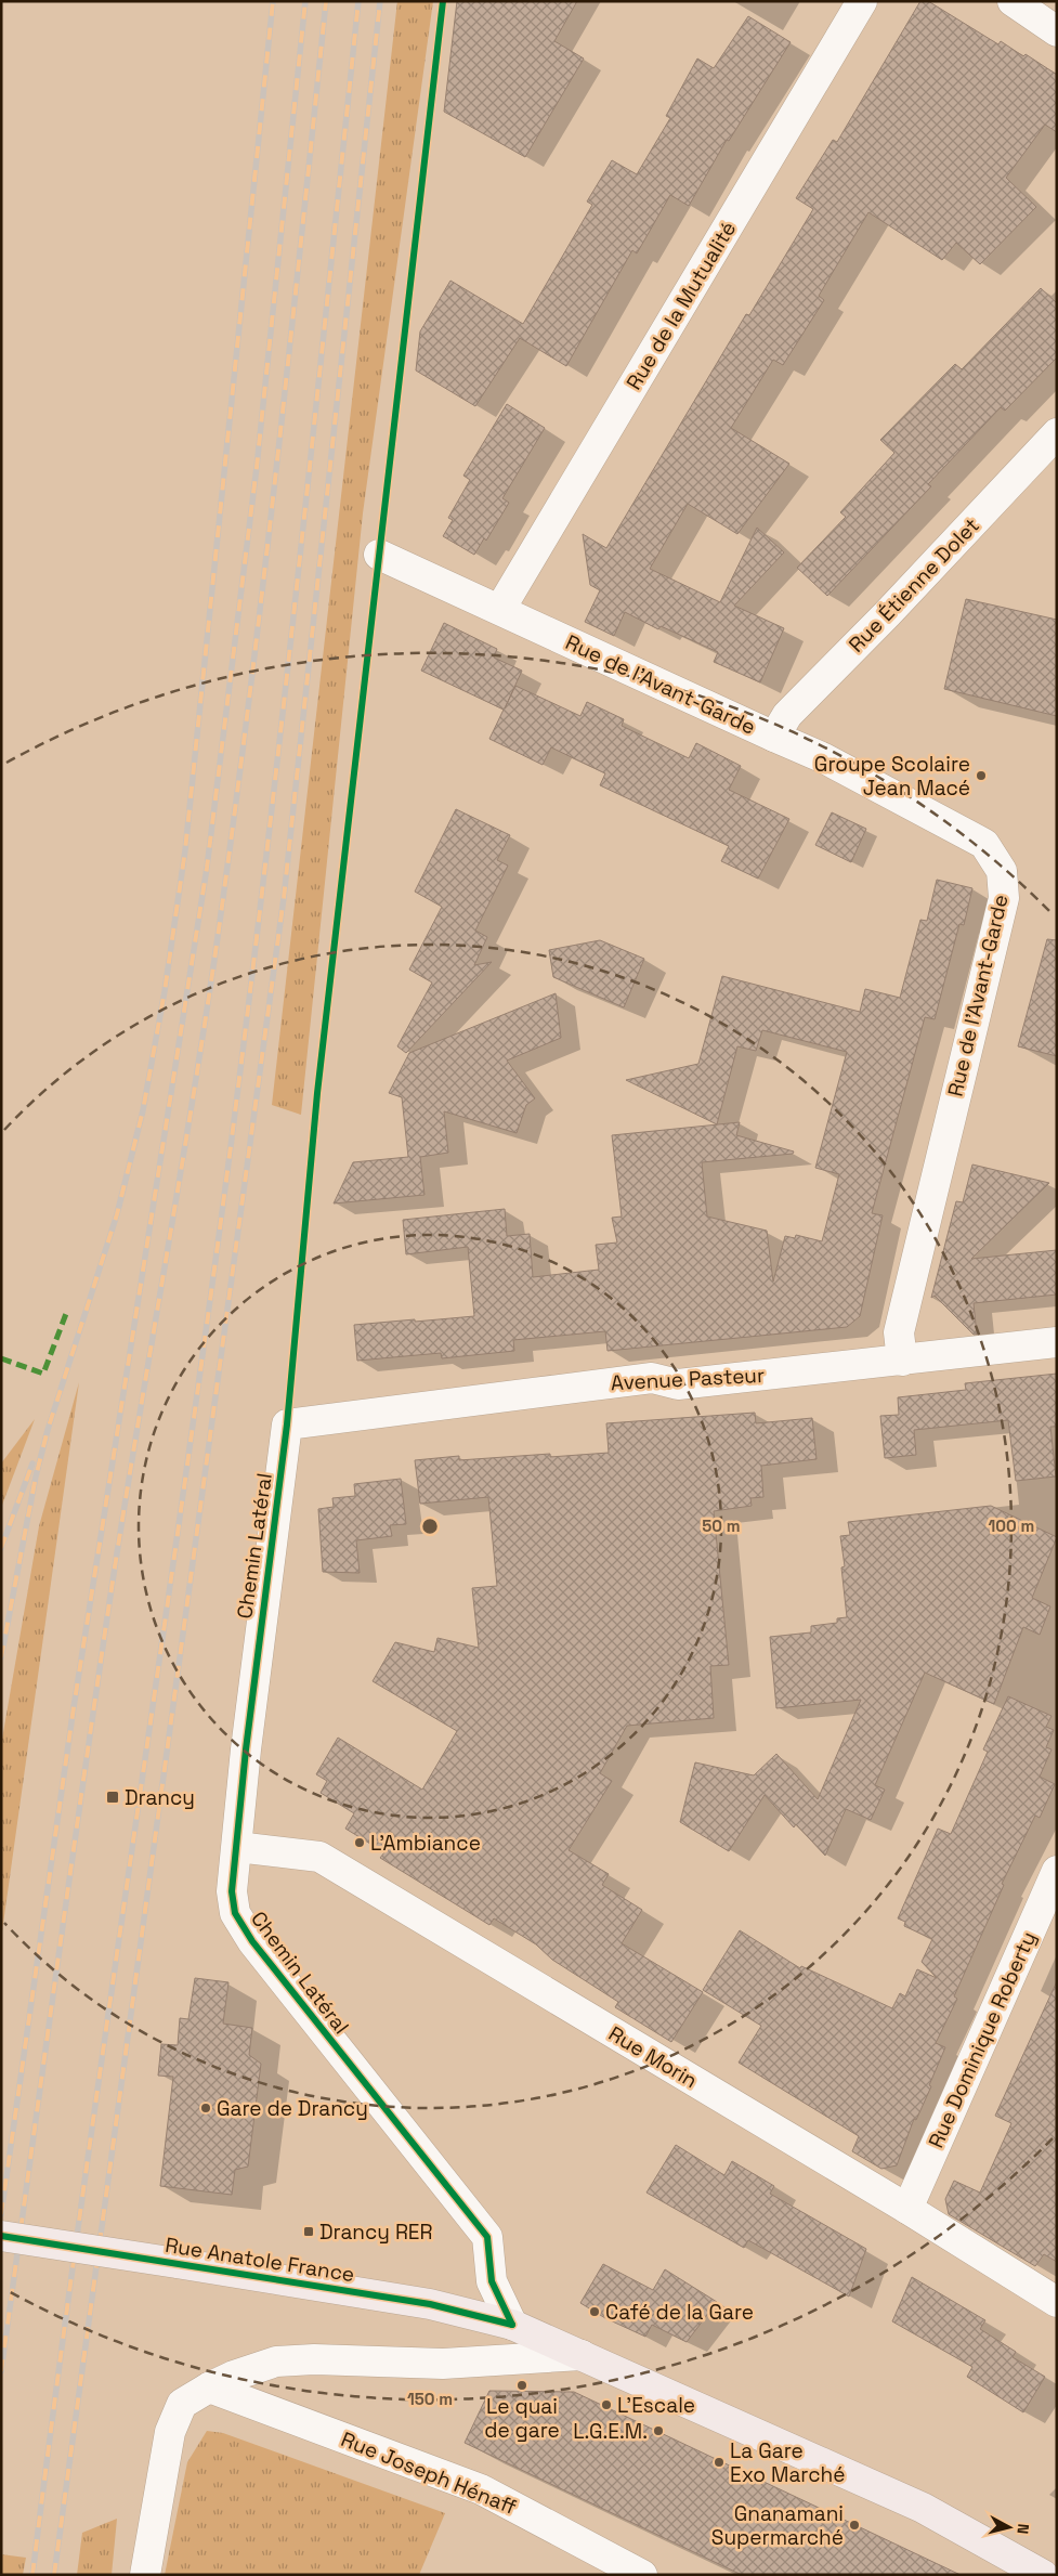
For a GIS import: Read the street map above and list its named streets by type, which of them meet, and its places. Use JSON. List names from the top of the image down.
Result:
{
  "streets": {
    "main road": ["Rue Anatole France"],
    "street": [
      "Rue de la Mutualité",
      "Rue Étienne Dolet",
      "Rue de l'Avant-Garde",
      "Avenue Pasteur",
      "Chemin Latéral",
      "Rue Dominique Roberty",
      "Rue Morin",
      "Rue Joseph Hénaff"
    ]
  },
  "crossings": [
    ["Rue de la Mutualité", "Rue de l'Avant-Garde"],
    ["Rue Étienne Dolet", "Rue de l'Avant-Garde"],
    ["Rue de l'Avant-Garde", "Avenue Pasteur"],
    ["Avenue Pasteur", "Chemin Latéral"],
    ["Chemin Latéral", "Rue Morin"],
    ["Chemin Latéral", "Rue Anatole France"],
    ["Rue Dominique Roberty", "Rue Morin"]
  ],
  "places": {
    "other": [
      "Groupe Scolaire Jean Macé",
      "L'Ambiance",
      "Gare de Drancy",
      "Café de la Gare",
      "Le quai de gare",
      "L'Escale",
      "L.G.E.M.",
      "La Gare Exo Marché",
      "Gnanamani Supermarché"
    ],
    "transit": ["Drancy", "Drancy RER"]
  },
  "north": "right",
  "rings": ["50 m", "100 m", "150 m"]
}
